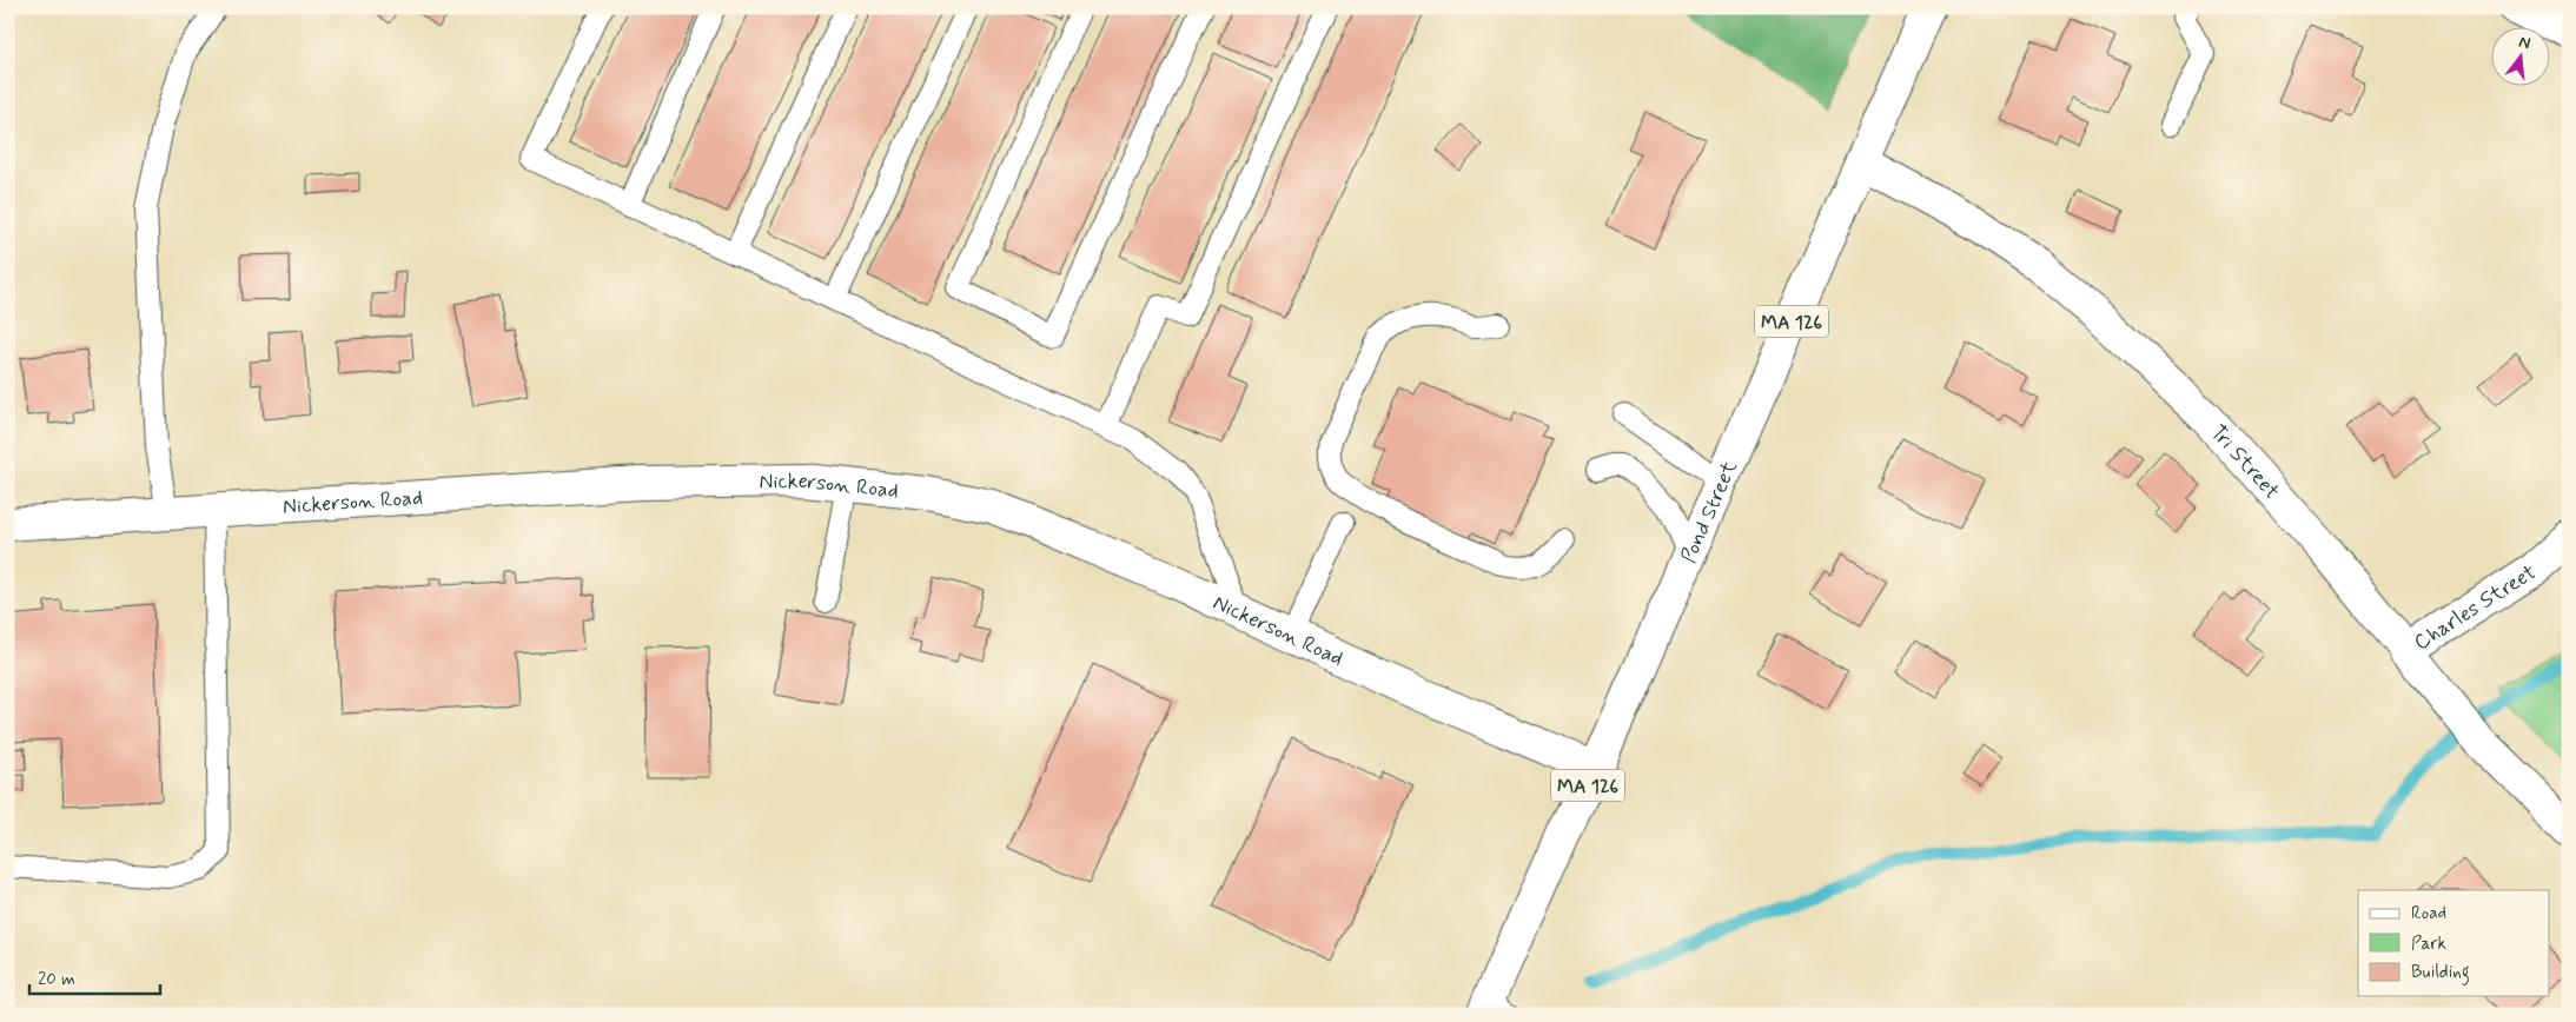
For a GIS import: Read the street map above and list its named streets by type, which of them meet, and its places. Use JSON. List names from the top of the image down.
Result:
{
  "streets": {
    "street": [
      "MA 126",
      "Tri Street",
      "Nickerson Road",
      "Pond Street",
      "Charles Street"
    ]
  },
  "crossings": [
    ["Tri Street", "Pond Street"],
    ["Tri Street", "Charles Street"],
    ["Nickerson Road", "Pond Street"]
  ],
  "legend": ["Road", "Park", "Building"],
  "scale_bar": "20 m",
  "north": "top"
}
